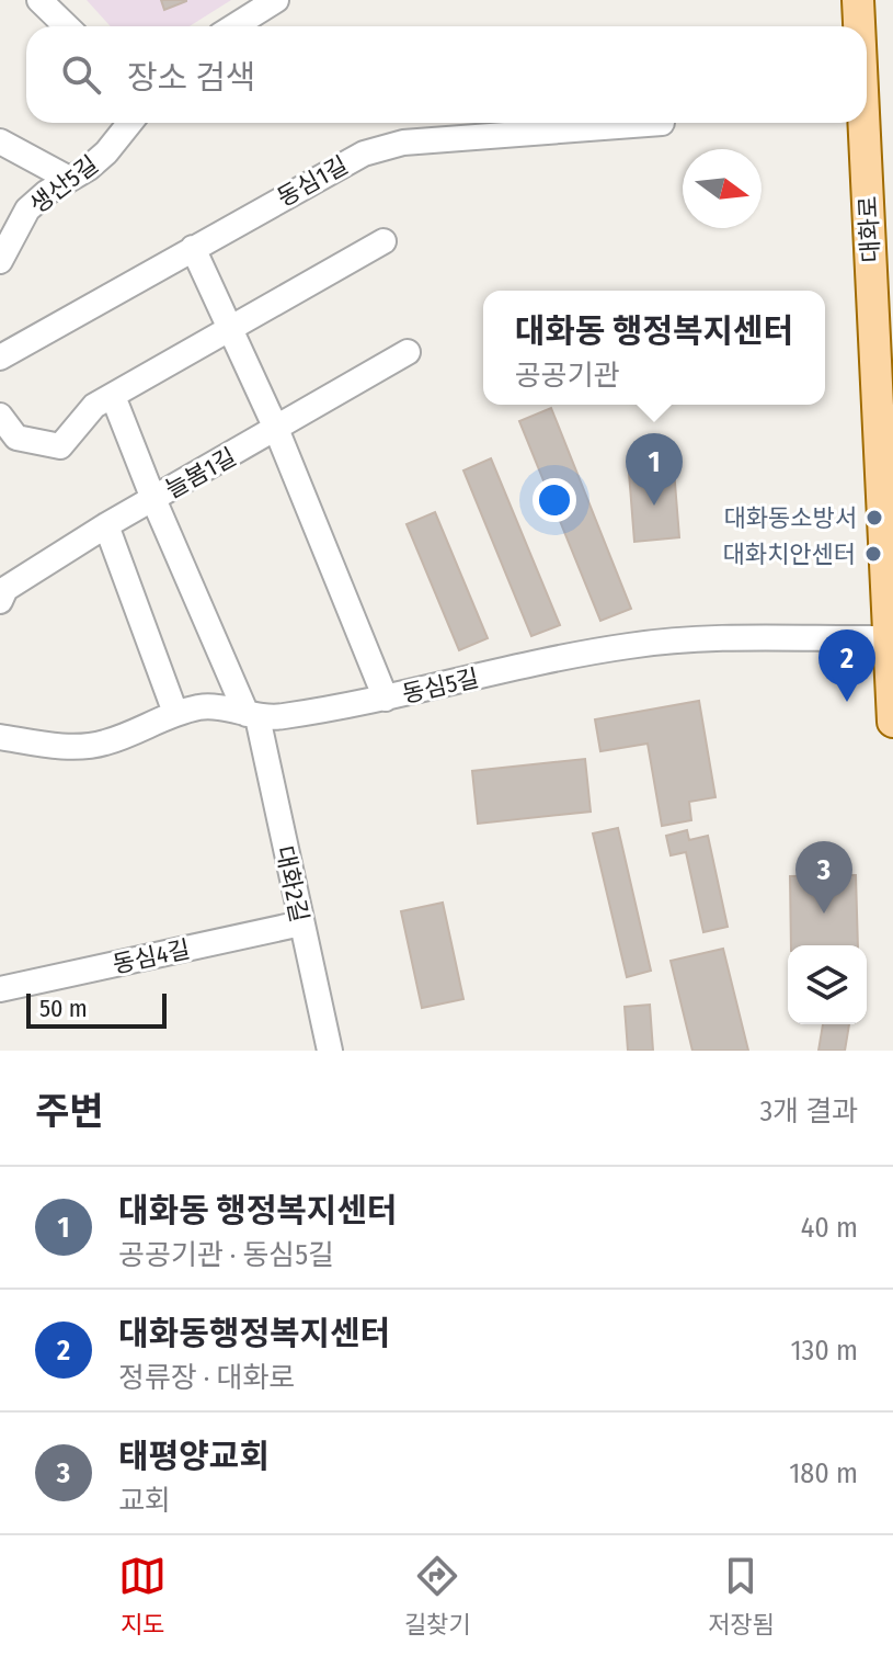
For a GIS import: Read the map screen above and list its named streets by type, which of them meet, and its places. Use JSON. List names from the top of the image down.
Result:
{
  "streets": {
    "main road": ["대화로"],
    "street": [
      "동심1길",
      "생산5길",
      "늘봄1길",
      "동심5길",
      "대화2길",
      "동심4길"
    ]
  },
  "crossings": [
    ["대화로", "동심5길"],
    ["늘봄1길", "대화2길"],
    ["동심5길", "대화2길"],
    ["대화2길", "동심4길"]
  ],
  "places": ["대화동소방서", "대화치안센터"],
  "scale_bar": "50 m",
  "north": "right",
  "page": {
    "search": "장소 검색",
    "popup": ["대화동 행정복지센터", "공공기관"],
    "pins": ["1", "2", "3"],
    "scale": "50 m",
    "heading": ["주변", "3개 결과"],
    "list": [
      {
        "mark": "1",
        "name": "대화동 행정복지센터",
        "note": "공공기관 · 동심5길",
        "value": "40 m"
      },
      {
        "mark": "2",
        "name": "대화동행정복지센터",
        "note": "정류장 · 대화로",
        "value": "130 m"
      },
      {
        "mark": "3",
        "name": "태평양교회",
        "note": "교회",
        "value": "180 m"
      }
    ],
    "nav": ["지도", "길찾기", "저장됨"]
  }
}
